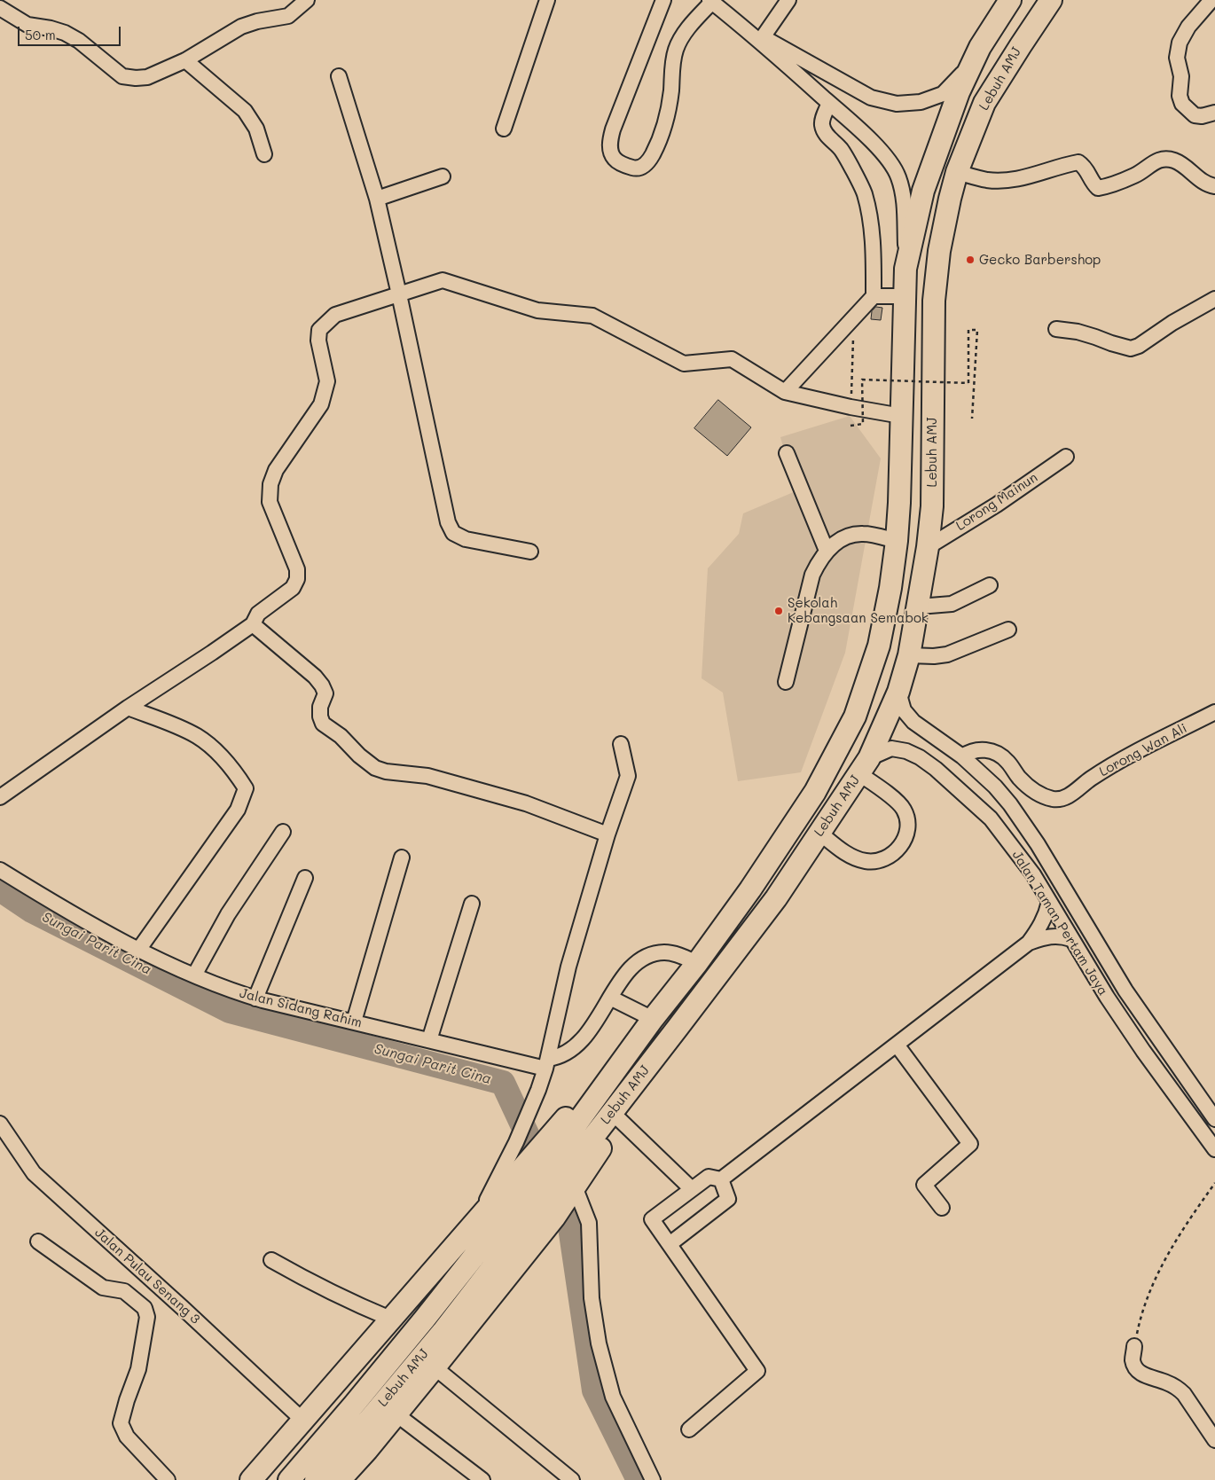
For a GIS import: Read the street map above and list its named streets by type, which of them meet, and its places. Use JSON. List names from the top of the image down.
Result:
{
  "streets": {
    "highway": ["Lebuh AMJ"],
    "street": [
      "Lorong Mainun",
      "Lorong Wan Ali",
      "Jalan Taman Pertam Jaya",
      "Jalan Sidang Rahim",
      "Jalan Pulau Senang 3"
    ]
  },
  "crossings": [
    ["Lebuh AMJ", "Lorong Mainun"],
    ["Lebuh AMJ", "Jalan Taman Pertam Jaya"],
    ["Lorong Wan Ali", "Jalan Taman Pertam Jaya"]
  ],
  "water": ["Sungai Parit Cina"],
  "places": ["Gecko Barbershop", "Sekolah Kebangsaan Semabok"],
  "scale_bar": "50 m"
}
